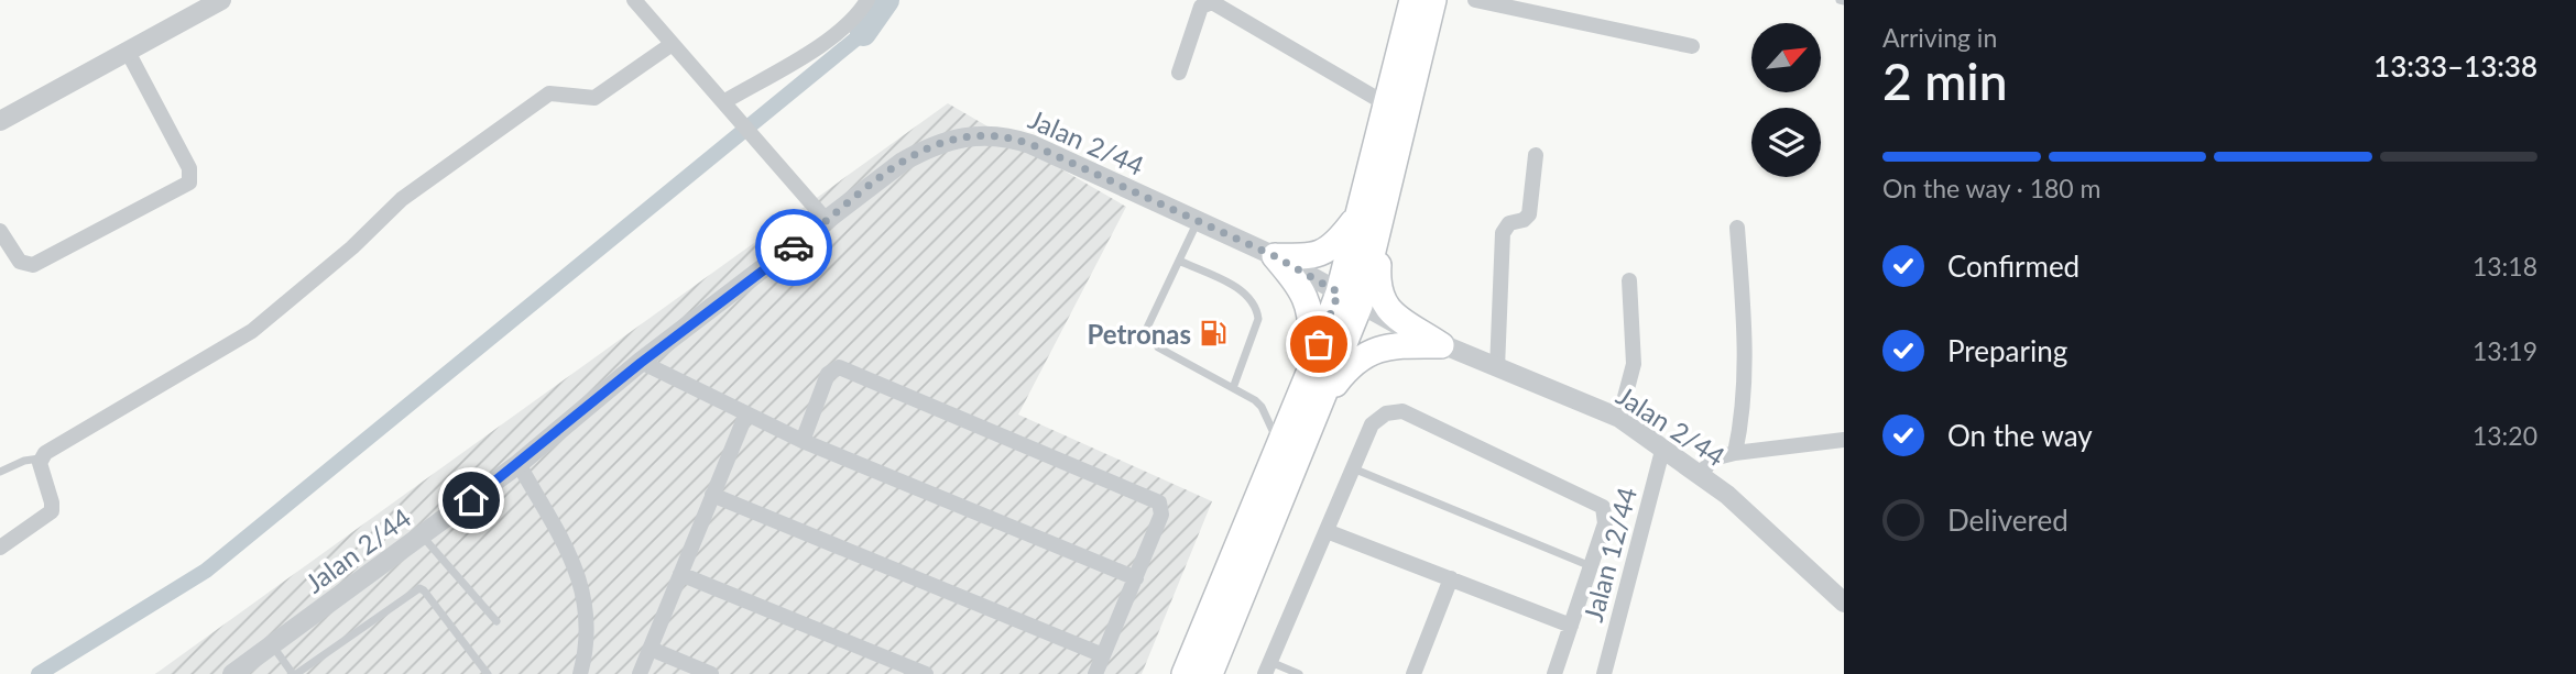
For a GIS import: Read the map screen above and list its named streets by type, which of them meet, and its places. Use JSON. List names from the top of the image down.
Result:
{
  "streets": {
    "street": ["Jalan 2/44", "Jalan 12/44"]
  },
  "crossings": [
    ["Jalan 2/44", "Jalan 12/44"]
  ],
  "places": {
    "fuel station": ["Petronas"]
  },
  "north": "top right",
  "page": {
    "heading": ["2 min", "Arriving in", "13:33–13:38"],
    "bar": "On the way · 180 m",
    "list": [
      ["Confirmed", "13:18"],
      ["Preparing", "13:19"],
      ["On the way", "13:20"],
      "Delivered"
    ]
  }
}
